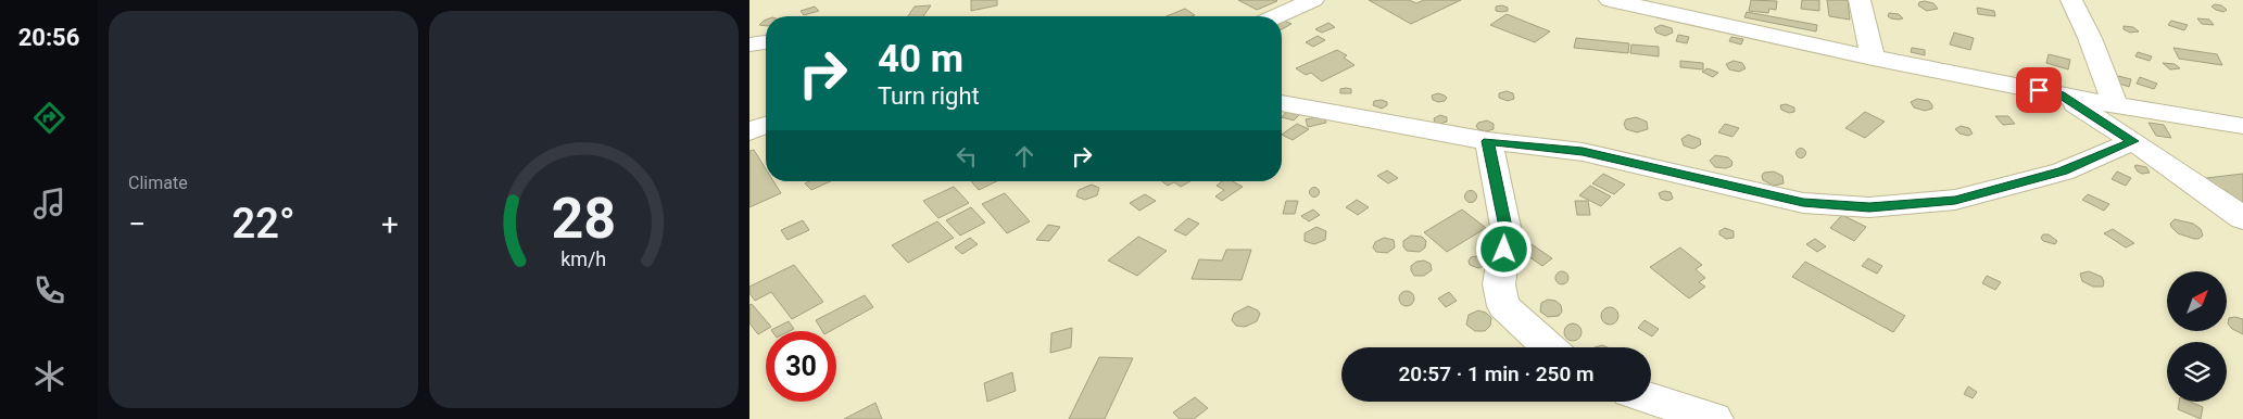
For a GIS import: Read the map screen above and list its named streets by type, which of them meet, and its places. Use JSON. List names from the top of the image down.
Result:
{
  "north": "top right",
  "page": {
    "tabs": "20:56",
    "tile": "Climate",
    "turn": ["40 m", "Turn right"],
    "heat": ["−", "22°", "+"],
    "limit": "30",
    "trip": "20:57 · 1 min · 250 m",
    "gauge": ["28", "km/h"]
  }
}
